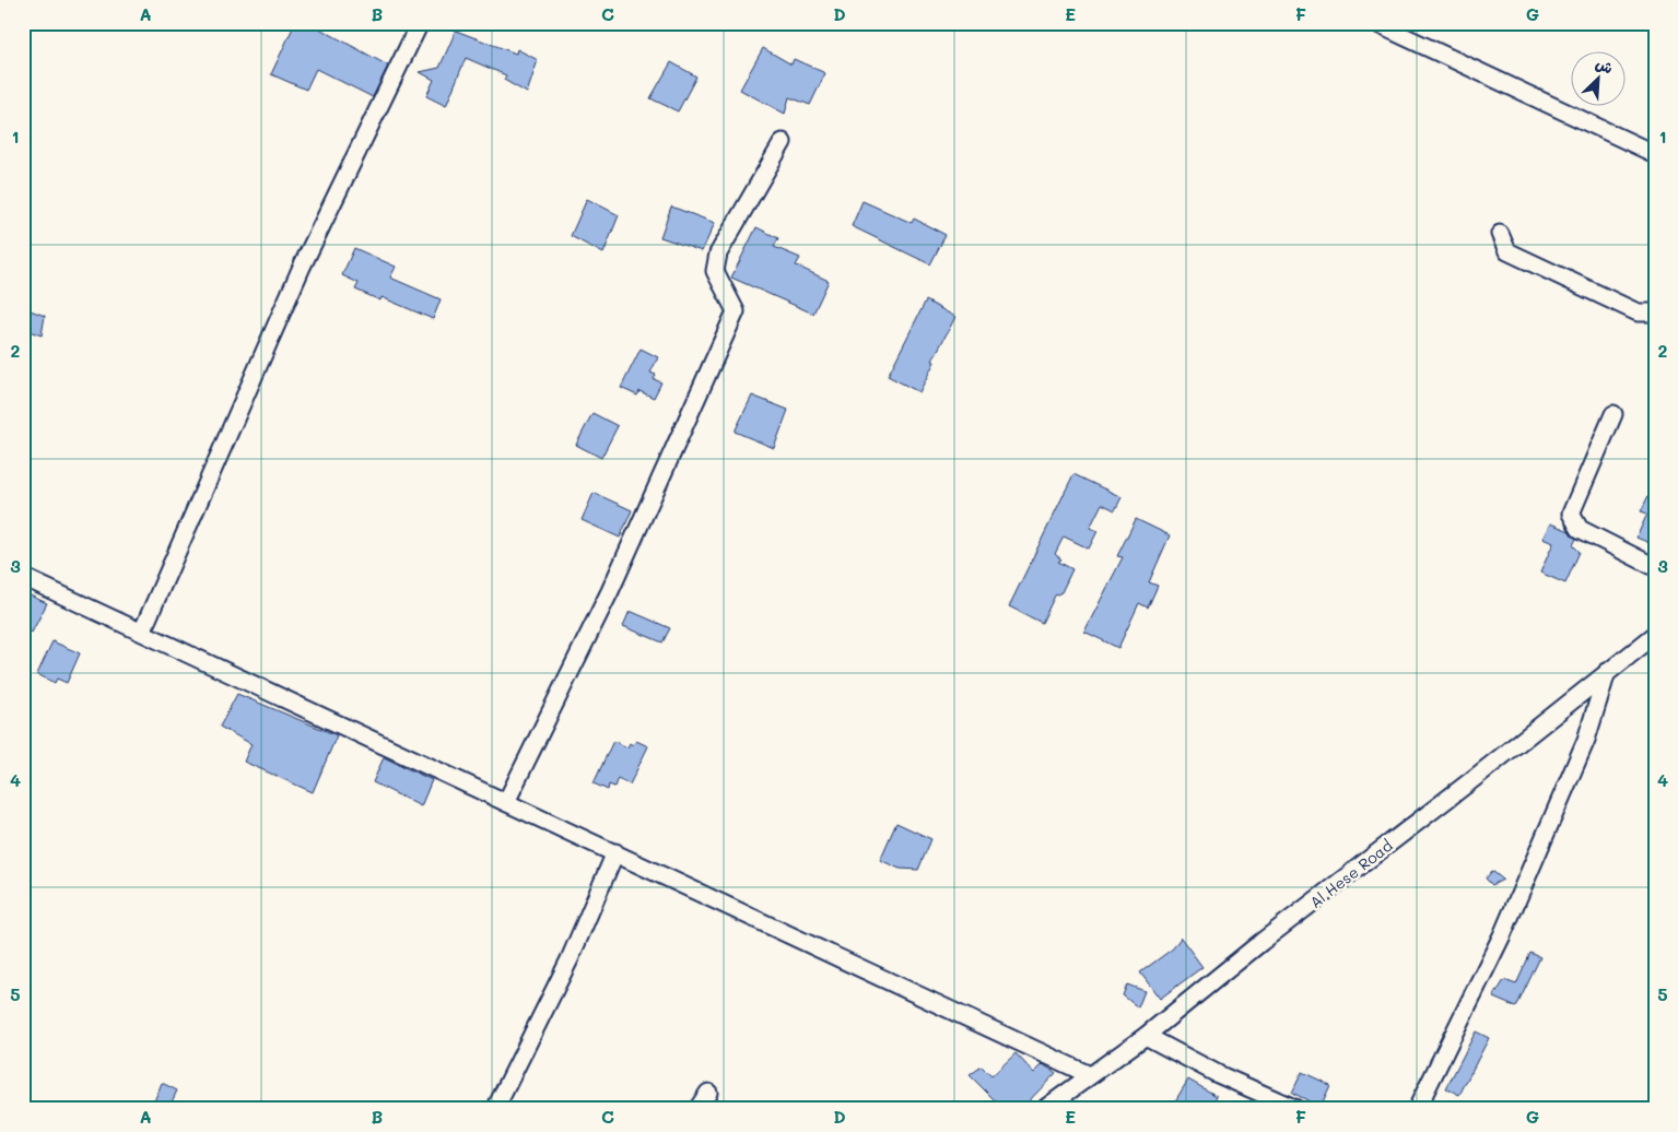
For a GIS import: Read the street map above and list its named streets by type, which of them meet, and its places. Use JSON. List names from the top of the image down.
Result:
{
  "streets": {
    "street": ["Al Hese Road"]
  },
  "north": "top right",
  "grid": {
    "columns": [
      "A",
      "B",
      "C",
      "D",
      "E",
      "F",
      "G"
    ],
    "rows": [
      "1",
      "2",
      "3",
      "4",
      "5"
    ]
  }
}
